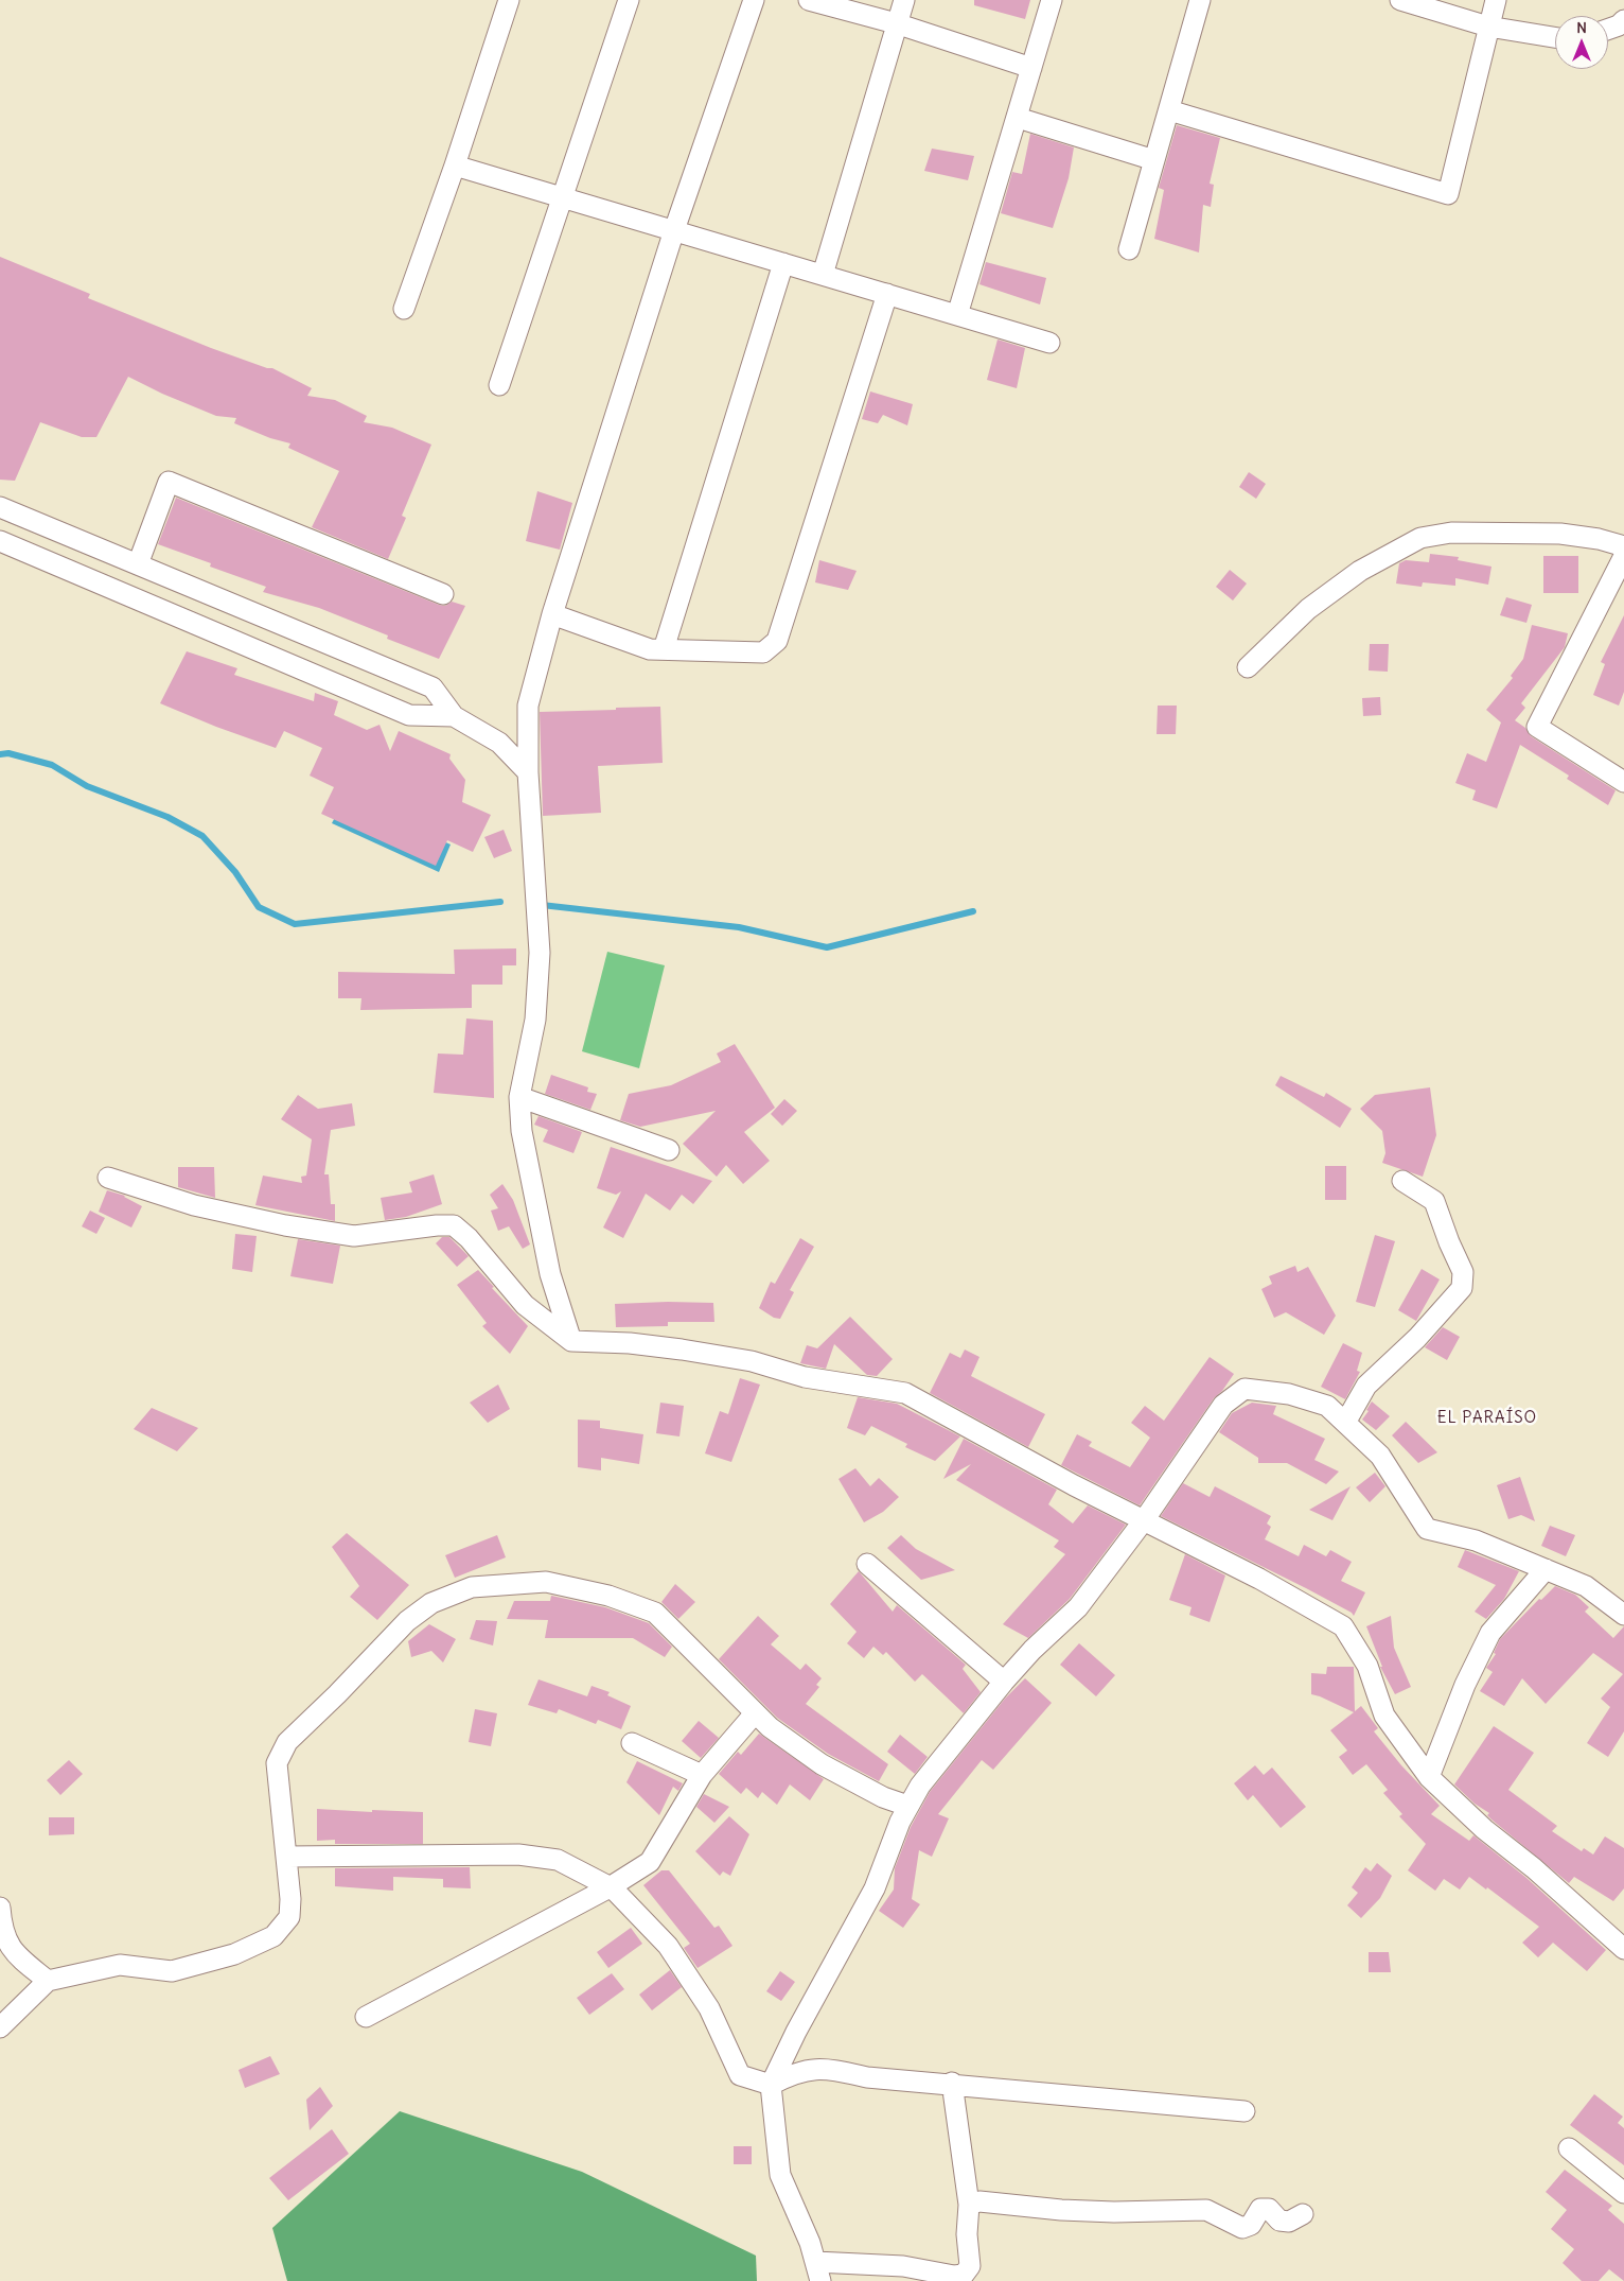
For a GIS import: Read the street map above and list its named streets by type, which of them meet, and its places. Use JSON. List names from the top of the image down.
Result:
{
  "districts": ["EL PARAÍSO"],
  "north": "top"
}
